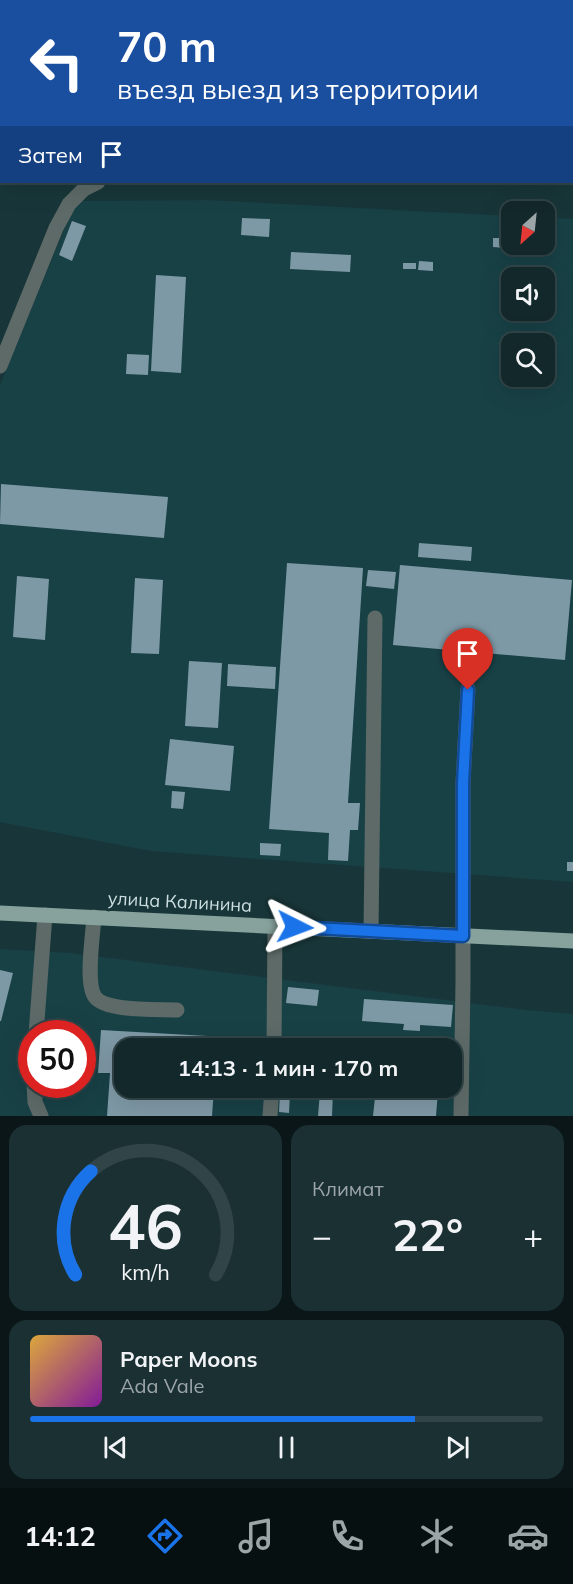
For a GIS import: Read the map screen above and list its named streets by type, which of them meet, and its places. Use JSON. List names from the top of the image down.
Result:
{
  "streets": {
    "main road": ["улица Калинина"]
  },
  "north": "bottom left",
  "page": {
    "turn": ["70 m", "въезд выезд из территории"],
    "then": "Затем",
    "limit": "50",
    "trip": "14:13 · 1 мин · 170 m",
    "tile": "Климат",
    "heat": ["−", "22°", "+"],
    "song": ["Paper Moons", "Ada Vale"],
    "tabs": "14:12",
    "gauge": ["46", "km/h"]
  }
}
